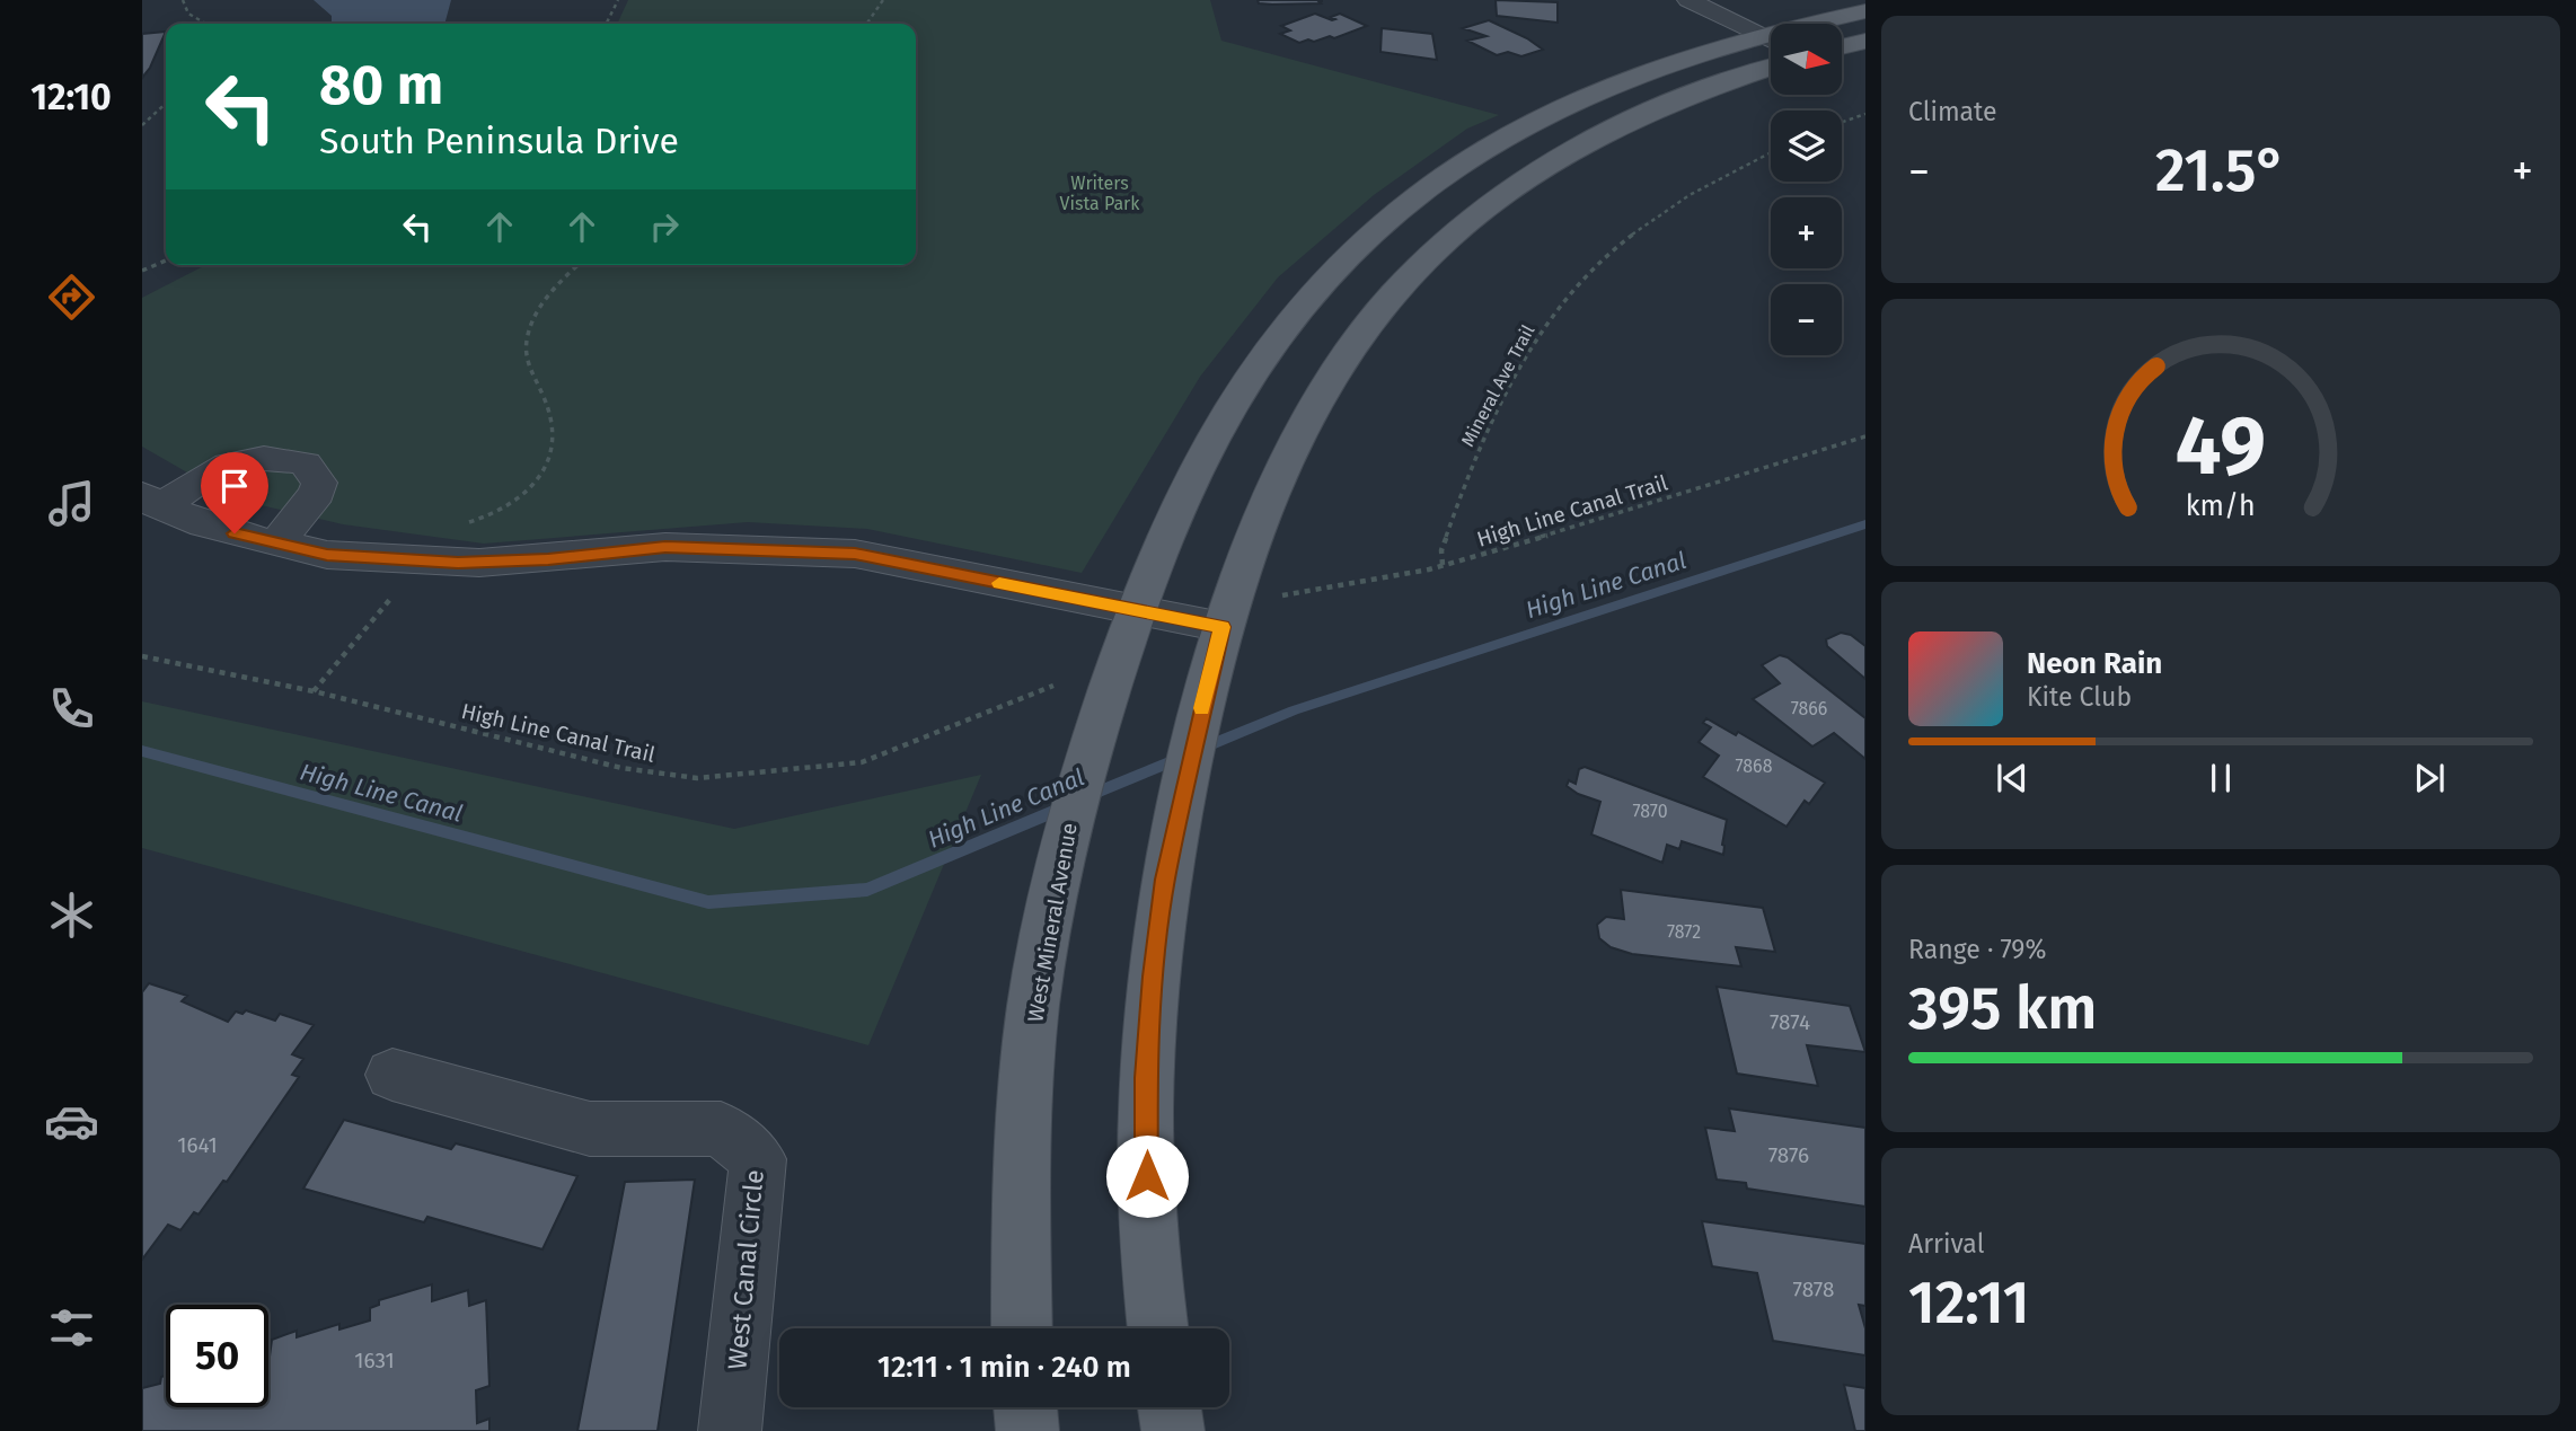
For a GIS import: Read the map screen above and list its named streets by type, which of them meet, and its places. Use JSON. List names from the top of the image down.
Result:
{
  "streets": {
    "main road": ["West Mineral Avenue"],
    "street": ["West Canal Circle"],
    "path": ["Mineral Ave Trail", "High Line Canal Trail"]
  },
  "crossings": [
    ["Mineral Ave Trail", "High Line Canal Trail"]
  ],
  "water": ["High Line Canal"],
  "parks": ["Writers Vista Park"],
  "house_numbers": [
    "7866",
    "7868",
    "7870",
    "7872",
    "7874",
    "1641",
    "7876",
    "7878",
    "1631"
  ],
  "north": "right",
  "page": {
    "tabs": "12:10",
    "tile": [
      "Climate",
      ["Range · 79%", "395 km"],
      ["Arrival", "12:11"]
    ],
    "map_buttons": ["+", "−"],
    "turn": ["80 m", "South Peninsula Drive"],
    "heat": ["−", "21.5°", "+"],
    "song": ["Neon Rain", "Kite Club"],
    "limit": "50",
    "trip": "12:11 · 1 min · 240 m",
    "gauge": ["49", "km/h"]
  }
}
